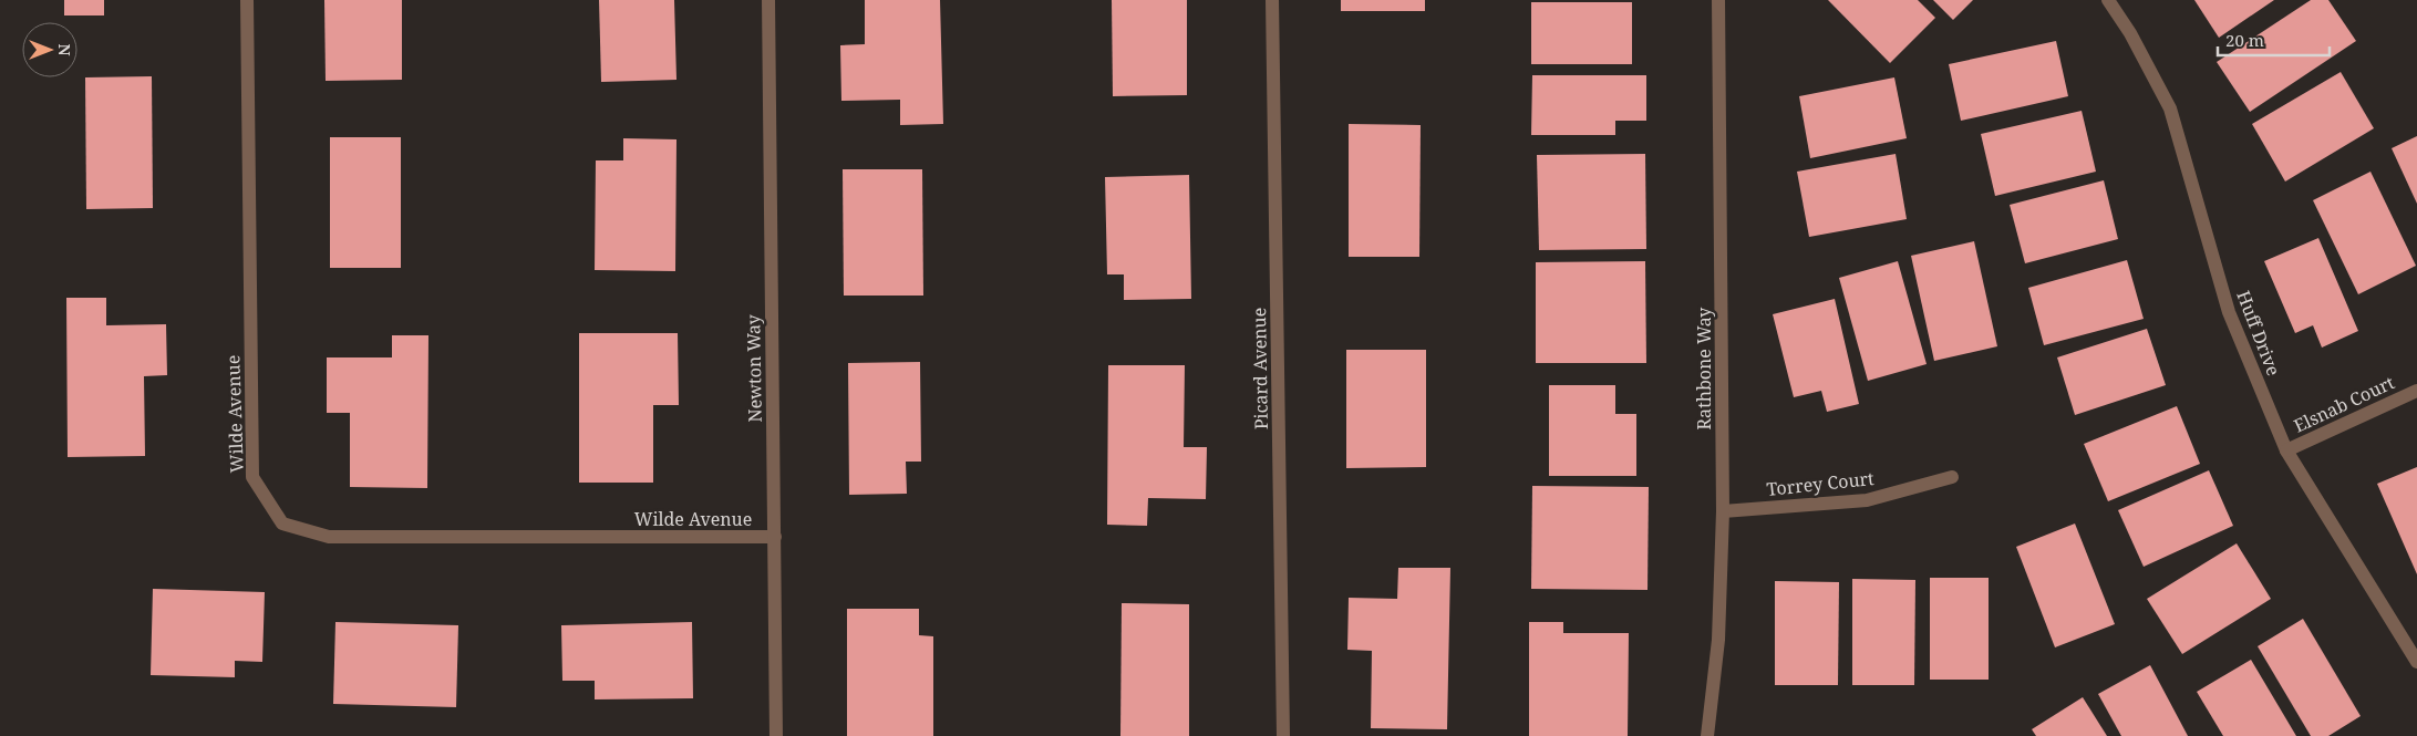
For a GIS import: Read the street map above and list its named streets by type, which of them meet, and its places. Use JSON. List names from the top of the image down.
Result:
{
  "streets": {
    "street": [
      "Huff Drive",
      "Newton Way",
      "Picard Avenue",
      "Rathbone Way",
      "Elsnab Court",
      "Wilde Avenue",
      "Torrey Court"
    ]
  },
  "crossings": [
    ["Huff Drive", "Elsnab Court"],
    ["Newton Way", "Wilde Avenue"],
    ["Rathbone Way", "Torrey Court"]
  ],
  "scale_bar": "20 m",
  "north": "right"
}
